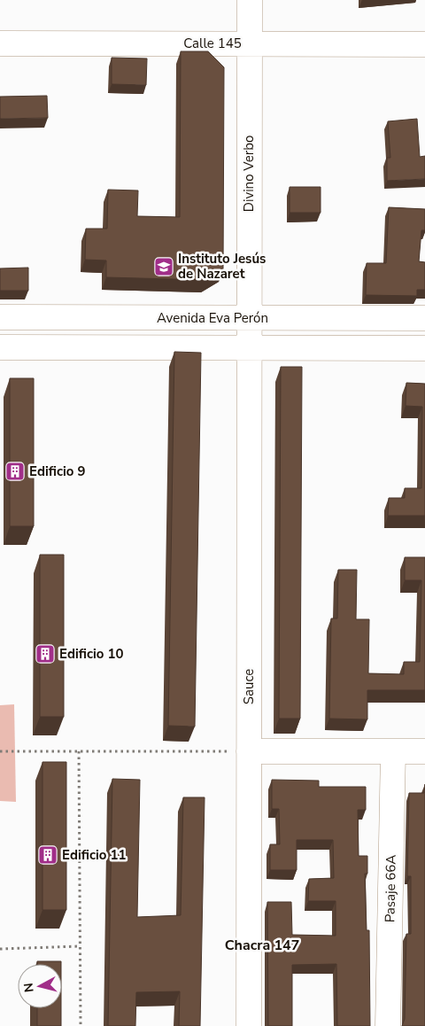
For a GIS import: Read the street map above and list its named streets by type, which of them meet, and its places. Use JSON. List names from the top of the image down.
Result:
{
  "streets": {
    "street": [
      "Calle 145",
      "Divino Verbo",
      "Avenida Eva Perón",
      "Sauce",
      "Pasaje 66A"
    ]
  },
  "crossings": [
    ["Calle 145", "Divino Verbo"],
    ["Divino Verbo", "Avenida Eva Perón"],
    ["Divino Verbo", "Sauce"]
  ],
  "districts": ["Chacra 147"],
  "places": {
    "school or university": ["Instituto Jesús de Nazaret"],
    "building": ["Edificio 9", "Edificio 10", "Edificio 11"]
  },
  "north": "left"
}
